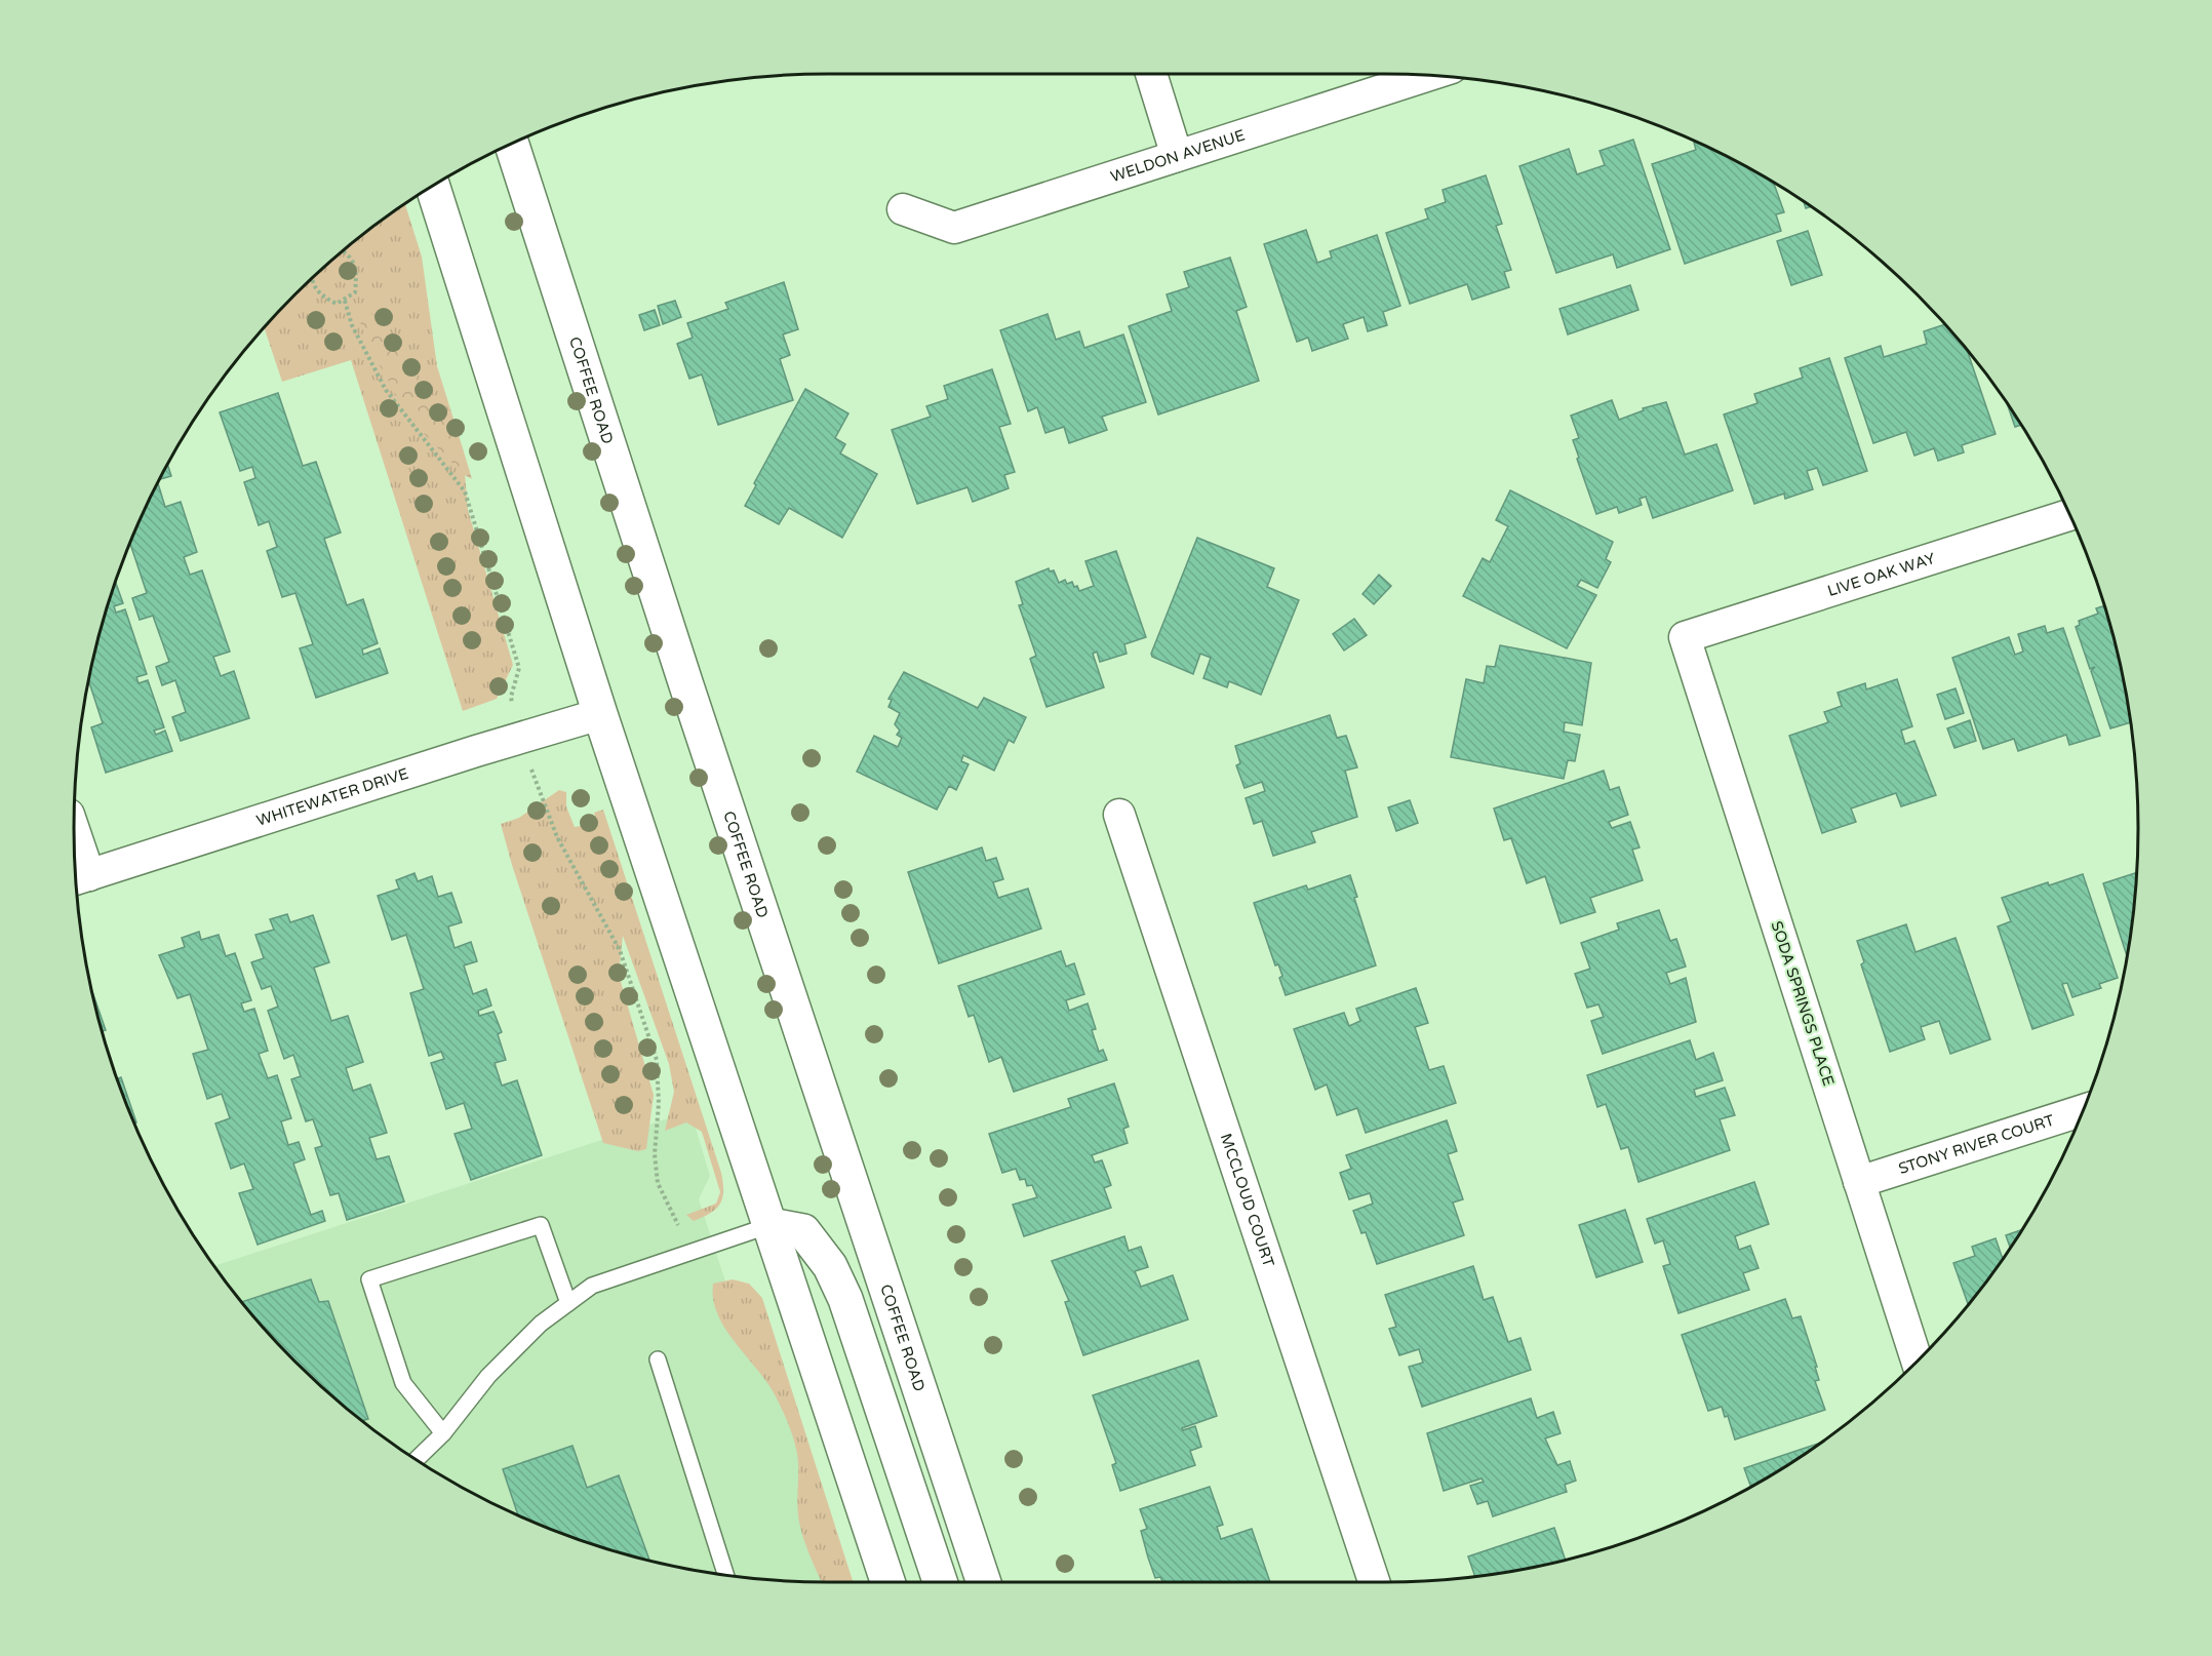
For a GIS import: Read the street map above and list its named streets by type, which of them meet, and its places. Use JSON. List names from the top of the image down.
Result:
{
  "streets": {
    "main road": ["COFFEE ROAD"],
    "street": [
      "WELDON AVENUE",
      "LIVE OAK WAY",
      "WHITEWATER DRIVE",
      "SODA SPRINGS PLACE",
      "STONY RIVER COURT",
      "MCCLOUD COURT"
    ]
  },
  "crossings": [
    ["LIVE OAK WAY", "SODA SPRINGS PLACE"],
    ["SODA SPRINGS PLACE", "STONY RIVER COURT"]
  ]
}
